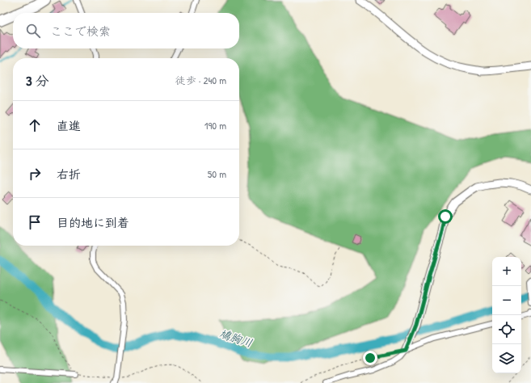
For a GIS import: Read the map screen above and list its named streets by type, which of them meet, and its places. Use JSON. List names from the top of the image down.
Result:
{
  "water": ["鳩胸川"],
  "page": {
    "search": "ここで検索",
    "heading": ["3 分", "徒歩 · 240 m"],
    "list": [
      ["直進", "190 m"],
      ["右折", "50 m"],
      "目的地に到着"
    ],
    "map_buttons": ["+", "−"]
  }
}
